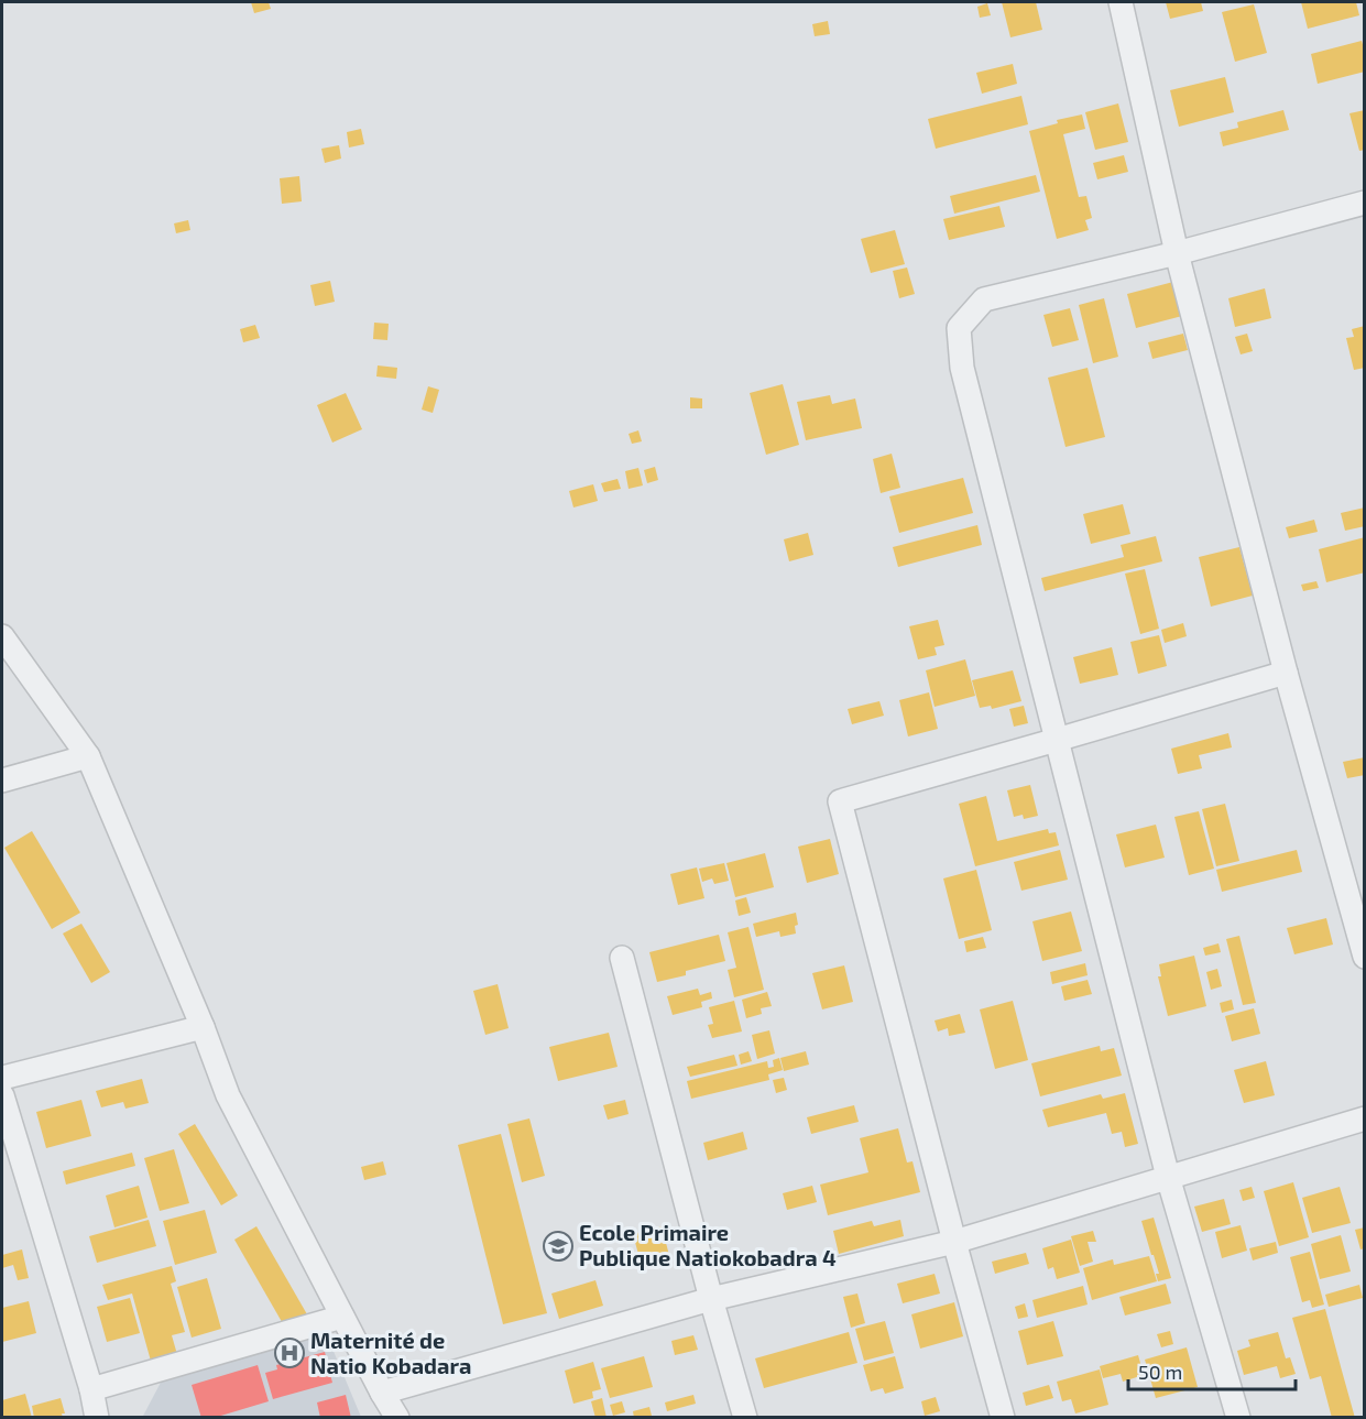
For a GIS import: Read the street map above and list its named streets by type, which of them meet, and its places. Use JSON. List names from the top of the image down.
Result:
{
  "places": {
    "school or university": ["Ecole Primaire Publique Natiokobadra 4"],
    "hospital": ["Maternité de Natio Kobadara"]
  },
  "scale_bar": "50 m"
}
